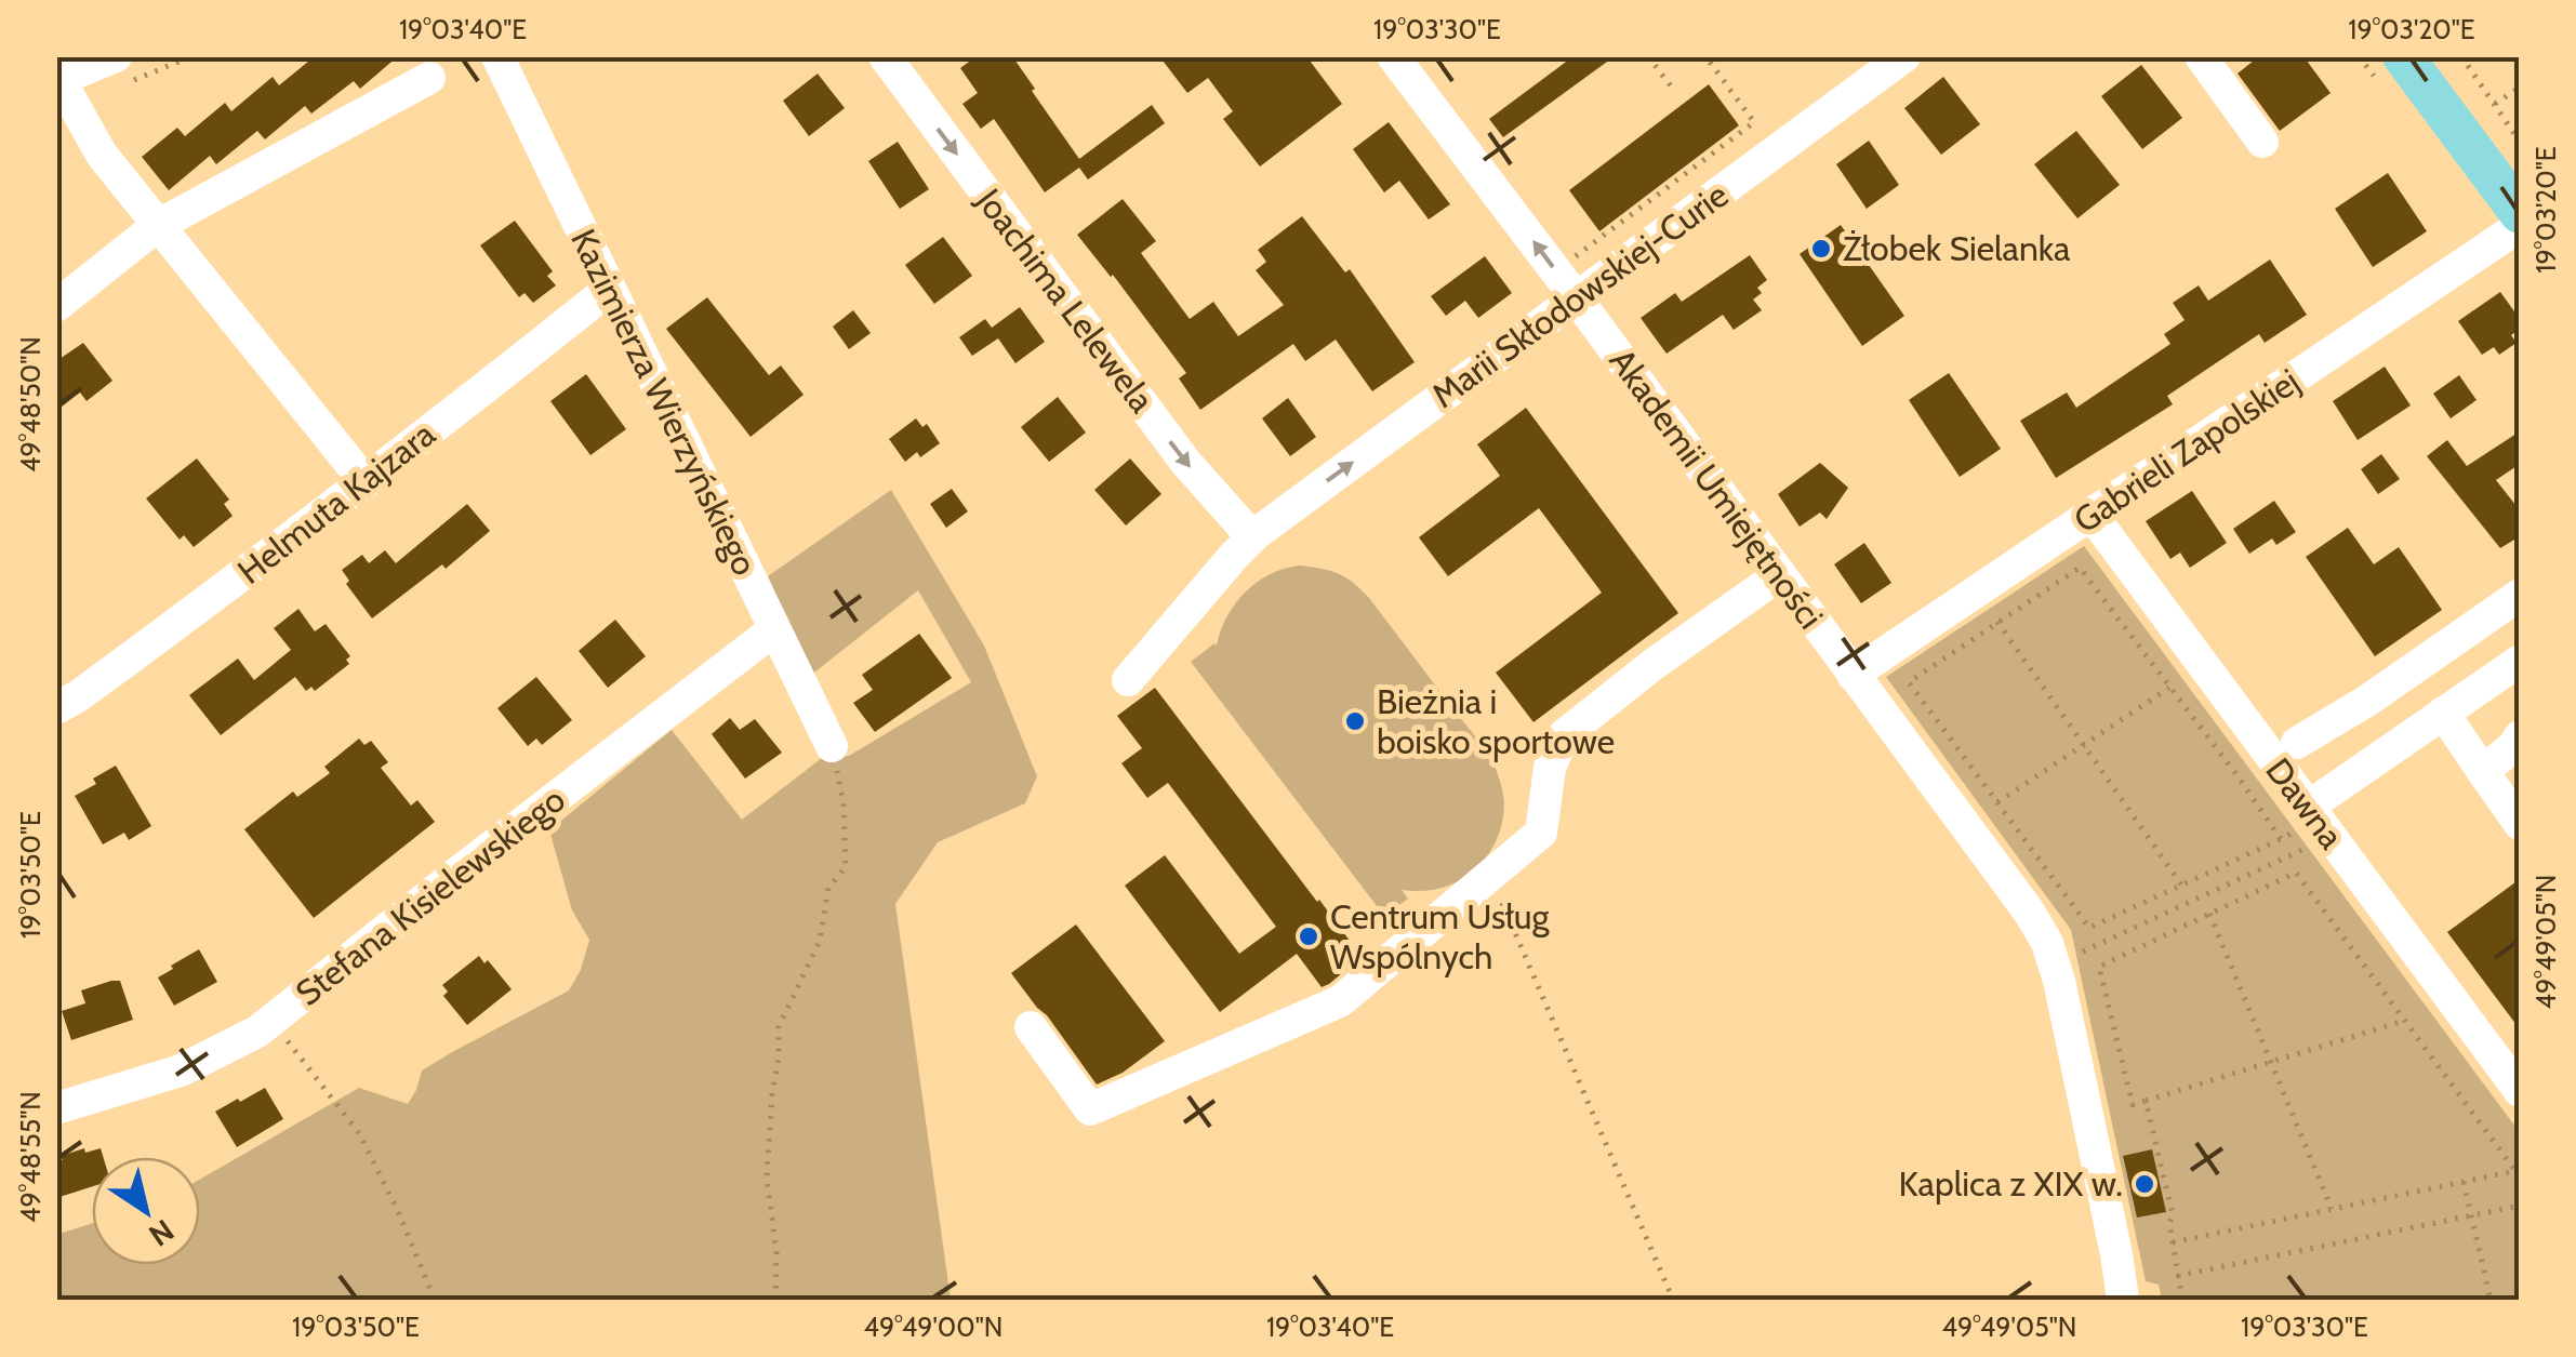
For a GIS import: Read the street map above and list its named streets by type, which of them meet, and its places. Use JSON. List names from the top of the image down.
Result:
{
  "streets": {
    "street": [
      "Marii Skłodowskiej-Curie",
      "Joachima Lelewela",
      "Kazimierza Wierzyńskiego",
      "Gabrieli Zapolskiej",
      "Akademii Umiejętności",
      "Helmuta Kajzara",
      "Dawna",
      "Stefana Kisielewskiego"
    ]
  },
  "crossings": [
    ["Marii Skłodowskiej-Curie", "Joachima Lelewela"],
    ["Marii Skłodowskiej-Curie", "Akademii Umiejętności"],
    ["Kazimierza Wierzyńskiego", "Helmuta Kajzara"],
    ["Kazimierza Wierzyńskiego", "Stefana Kisielewskiego"],
    ["Gabrieli Zapolskiej", "Akademii Umiejętności"],
    ["Gabrieli Zapolskiej", "Dawna"]
  ],
  "one_way": ["Marii Skłodowskiej-Curie", "Joachima Lelewela"],
  "places": [
    "Żłobek Sielanka",
    "Bieżnia i boisko sportowe",
    "Centrum Usług Wspólnych",
    "Kaplica z XIX w."
  ],
  "north": "bottom right",
  "coordinates": [
    "19°03'40\"E",
    "19°03'30\"E",
    "19°03'20\"E",
    "49°48'50\"N",
    "19°03'50\"E",
    "49°49'05\"N",
    "49°48'55\"N",
    "49°49'00\"N"
  ]
}
